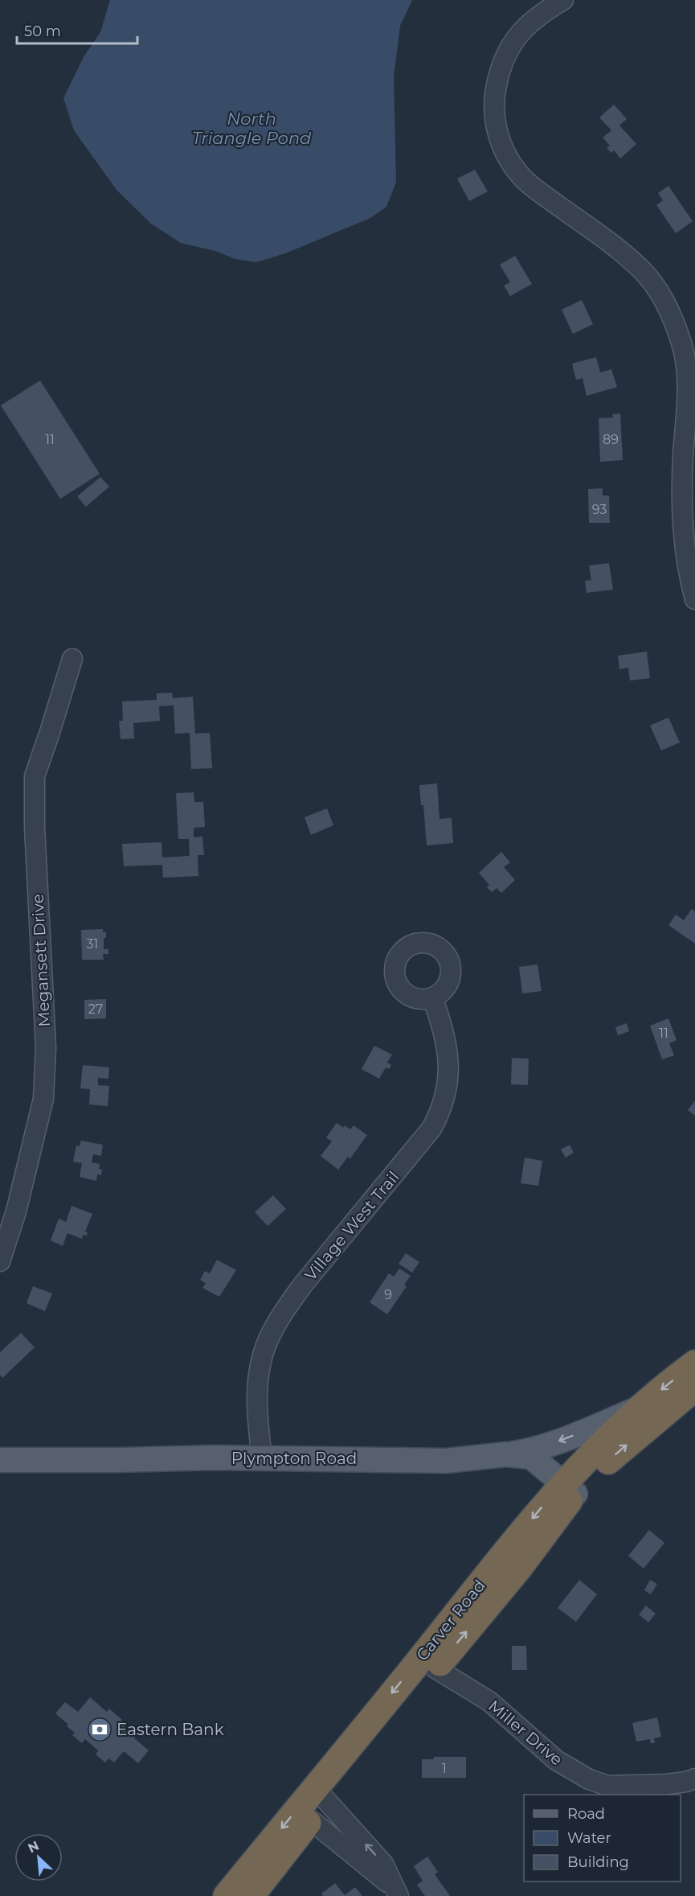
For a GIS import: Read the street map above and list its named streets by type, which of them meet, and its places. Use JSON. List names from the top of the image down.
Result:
{
  "streets": {
    "highway": ["Carver Road"],
    "main road": ["Plympton Road"],
    "street": ["Megansett Drive", "Village West Trail", "Miller Drive"]
  },
  "crossings": [
    ["Village West Trail", "Plympton Road"],
    ["Plympton Road", "Carver Road"],
    ["Carver Road", "Miller Drive"]
  ],
  "water": ["North Triangle Pond"],
  "places": {
    "bank": ["Eastern Bank"]
  },
  "house_numbers": [
    "11",
    "89",
    "93",
    "31",
    "27",
    "11",
    "9",
    "1"
  ],
  "legend": ["Road", "Water", "Building"],
  "scale_bar": "50 m",
  "north": "top left"
}
